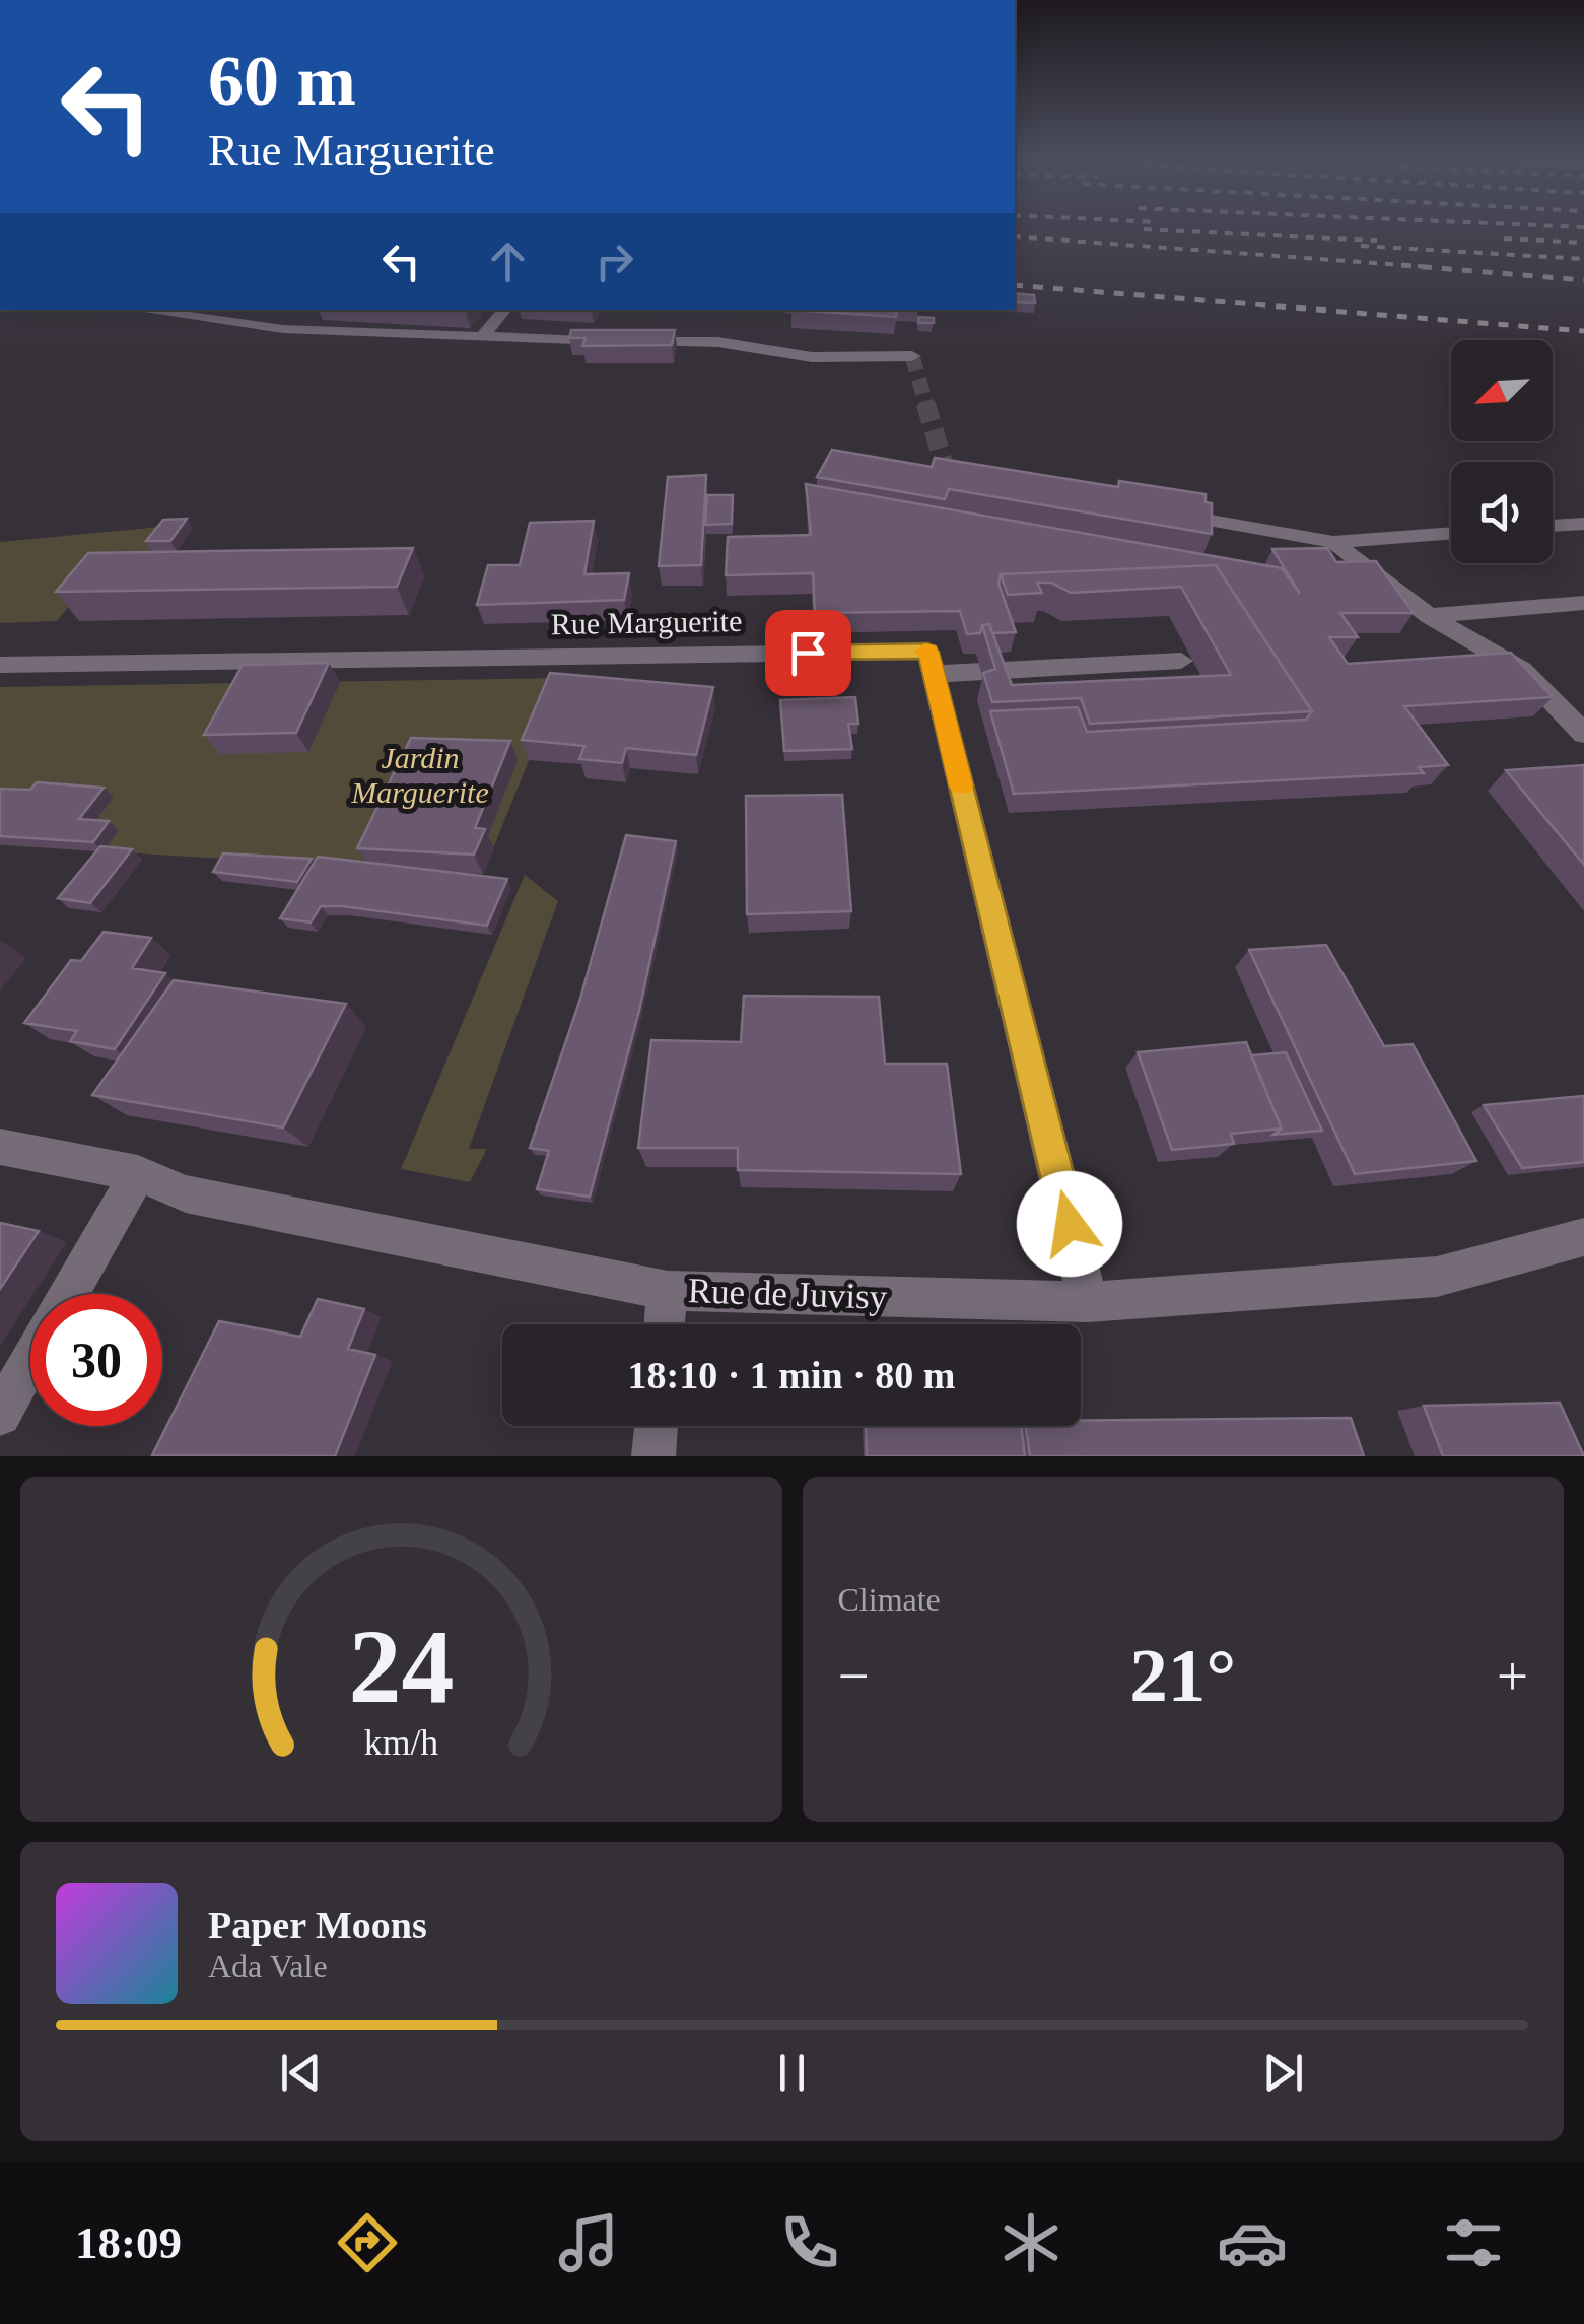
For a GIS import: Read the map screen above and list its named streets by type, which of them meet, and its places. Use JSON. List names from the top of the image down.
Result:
{
  "streets": {
    "street": ["Rue Marguerite", "Rue de Juvisy"]
  },
  "parks": ["Jardin Marguerite"],
  "north": "bottom left",
  "page": {
    "turn": ["60 m", "Rue Marguerite"],
    "limit": "30",
    "trip": "18:10 · 1 min · 80 m",
    "tile": "Climate",
    "heat": ["−", "21°", "+"],
    "song": ["Paper Moons", "Ada Vale"],
    "tabs": "18:09",
    "gauge": ["24", "km/h"]
  }
}
